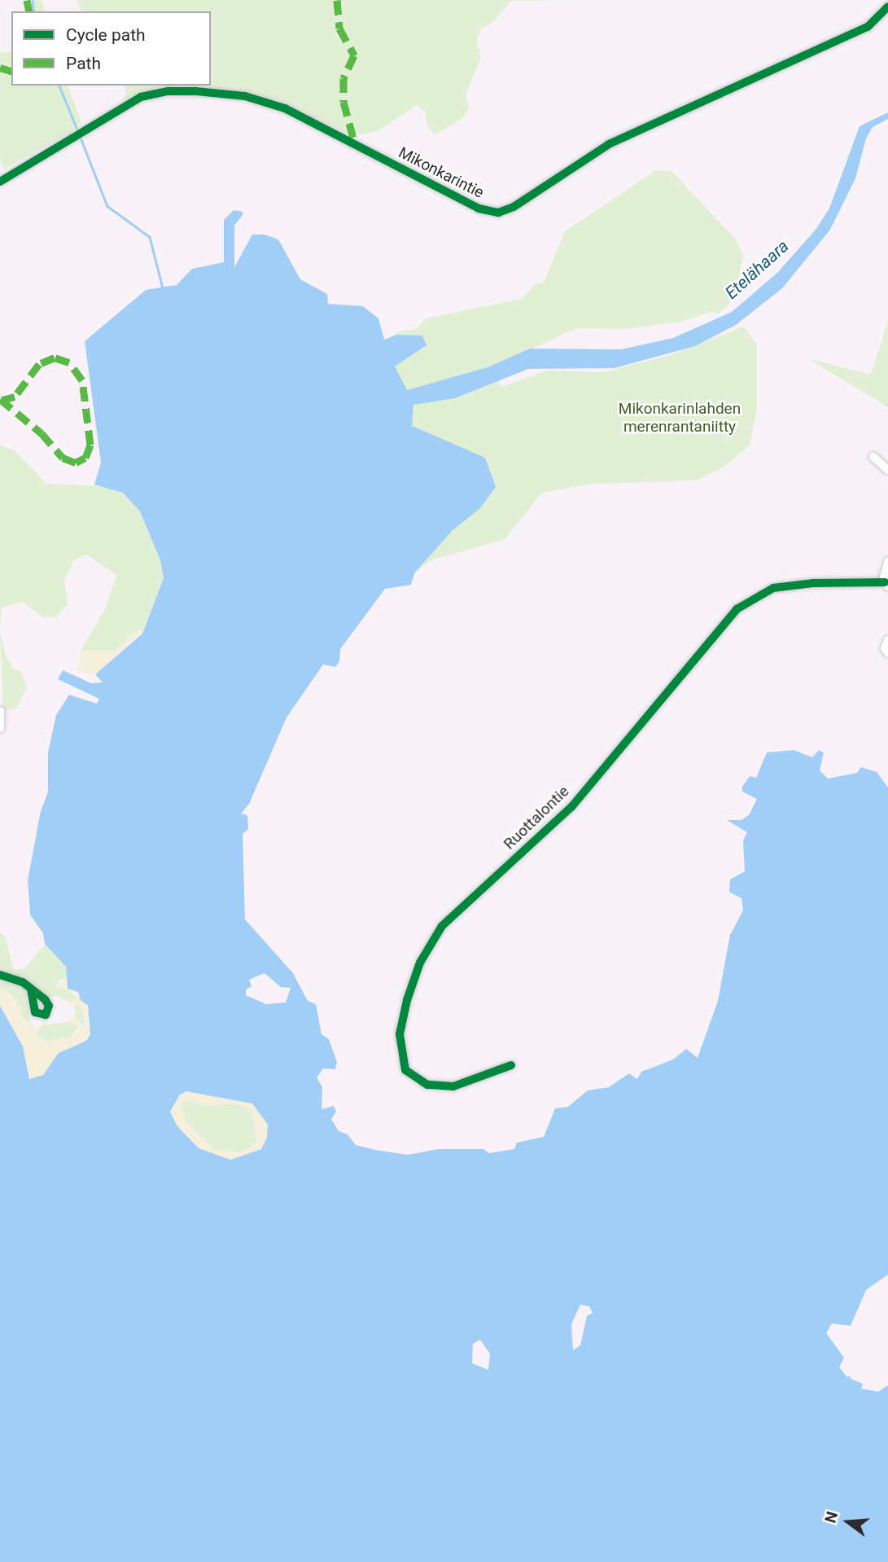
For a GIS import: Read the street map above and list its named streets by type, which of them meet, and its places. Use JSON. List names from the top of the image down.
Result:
{
  "streets": {
    "street": ["Mikonkarintie", "Ruottalontie"]
  },
  "water": ["Etelähaara"],
  "parks": ["Mikonkarinlahden merenrantaniitty"],
  "legend": ["Cycle path", "Path"],
  "north": "left"
}
